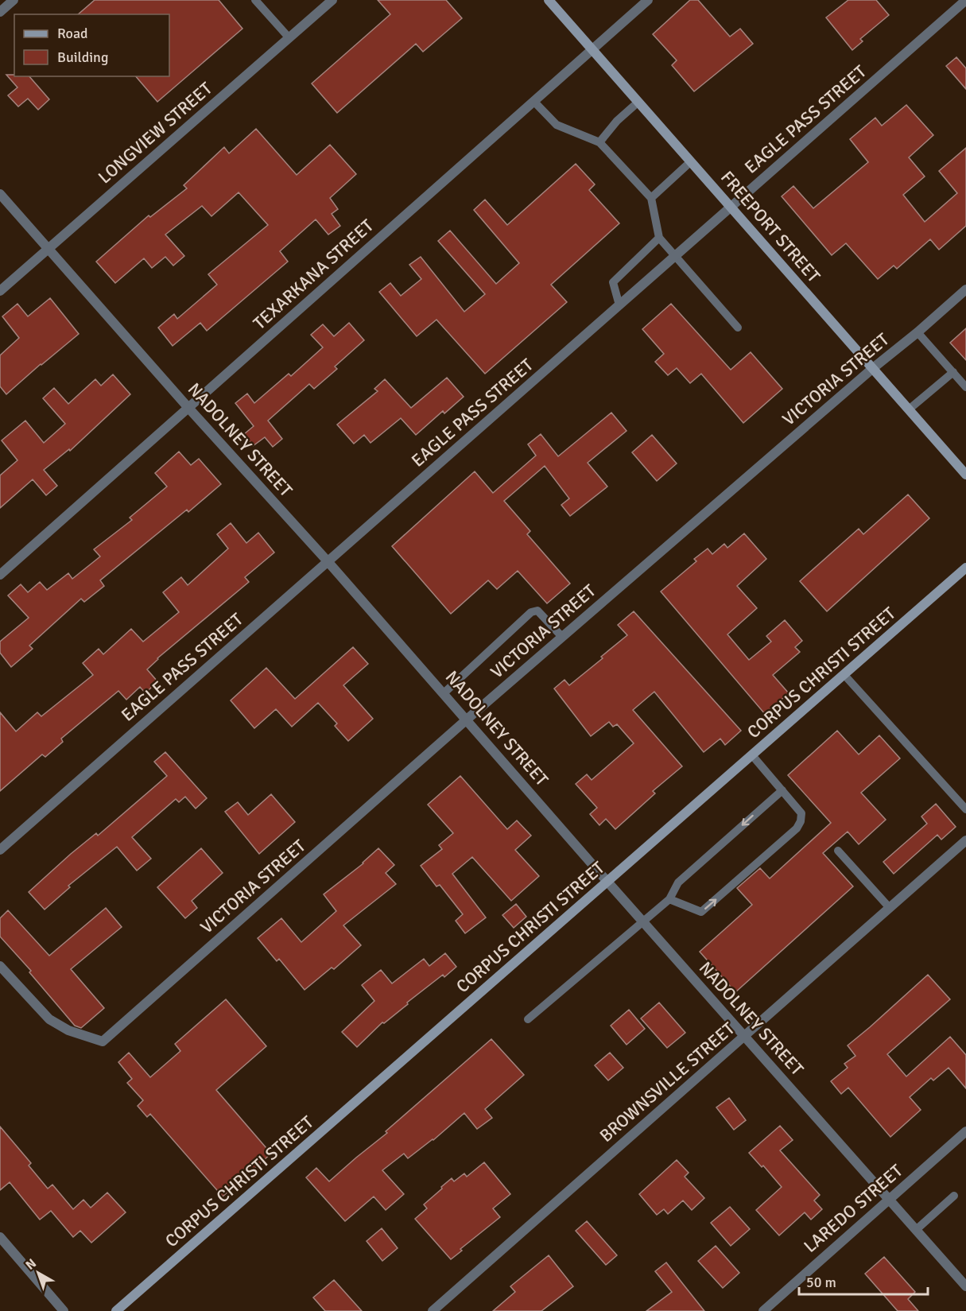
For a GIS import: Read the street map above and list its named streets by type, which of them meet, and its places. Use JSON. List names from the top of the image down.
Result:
{
  "streets": {
    "street": [
      "EAGLE PASS STREET",
      "LONGVIEW STREET",
      "FREEPORT STREET",
      "TEXARKANA STREET",
      "VICTORIA STREET",
      "NADOLNEY STREET",
      "CORPUS CHRISTI STREET",
      "BROWNSVILLE STREET",
      "LAREDO STREET"
    ]
  },
  "crossings": [
    ["EAGLE PASS STREET", "FREEPORT STREET"],
    ["EAGLE PASS STREET", "NADOLNEY STREET"],
    ["LONGVIEW STREET", "NADOLNEY STREET"],
    ["FREEPORT STREET", "TEXARKANA STREET"],
    ["FREEPORT STREET", "VICTORIA STREET"],
    ["TEXARKANA STREET", "NADOLNEY STREET"],
    ["VICTORIA STREET", "NADOLNEY STREET"],
    ["NADOLNEY STREET", "CORPUS CHRISTI STREET"],
    ["NADOLNEY STREET", "BROWNSVILLE STREET"],
    ["NADOLNEY STREET", "LAREDO STREET"]
  ],
  "legend": ["Road", "Building"],
  "scale_bar": "50 m",
  "north": "top left"
}
